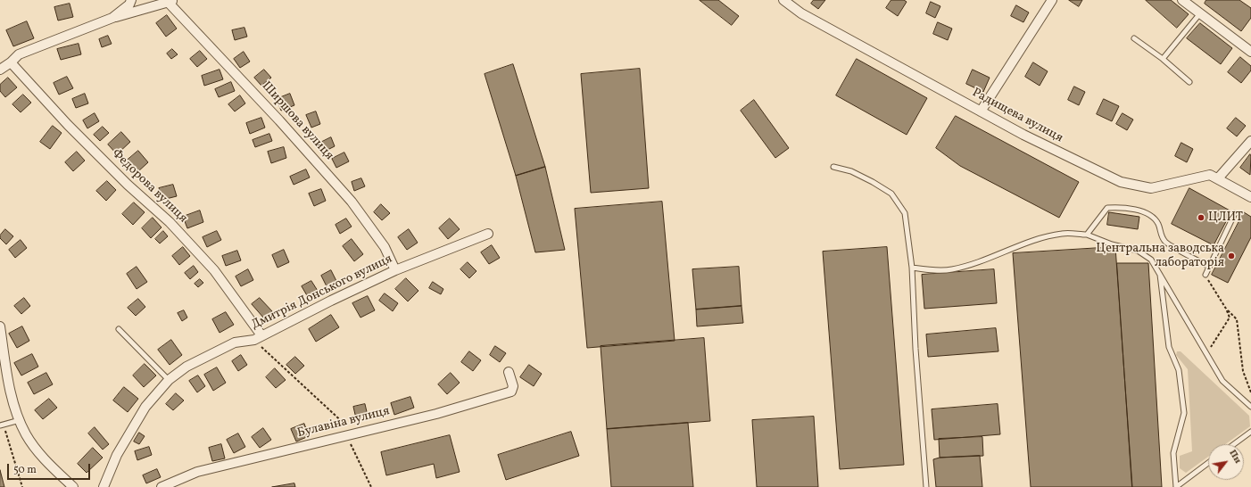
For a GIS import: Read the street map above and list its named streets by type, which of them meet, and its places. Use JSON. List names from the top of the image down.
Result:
{
  "streets": {
    "street": [
      "Радищева вулиця",
      "Ширшова вулиця",
      "Федорова вулиця",
      "Дмитрія Донського вулиця",
      "Булавіна вулиця"
    ]
  },
  "crossings": [
    ["Ширшова вулиця", "Дмитрія Донського вулиця"],
    ["Федорова вулиця", "Дмитрія Донського вулиця"]
  ],
  "places": ["ЦЛИТ", "Центральна заводська лабораторія"],
  "scale_bar": "50 m",
  "north": "top right"
}
